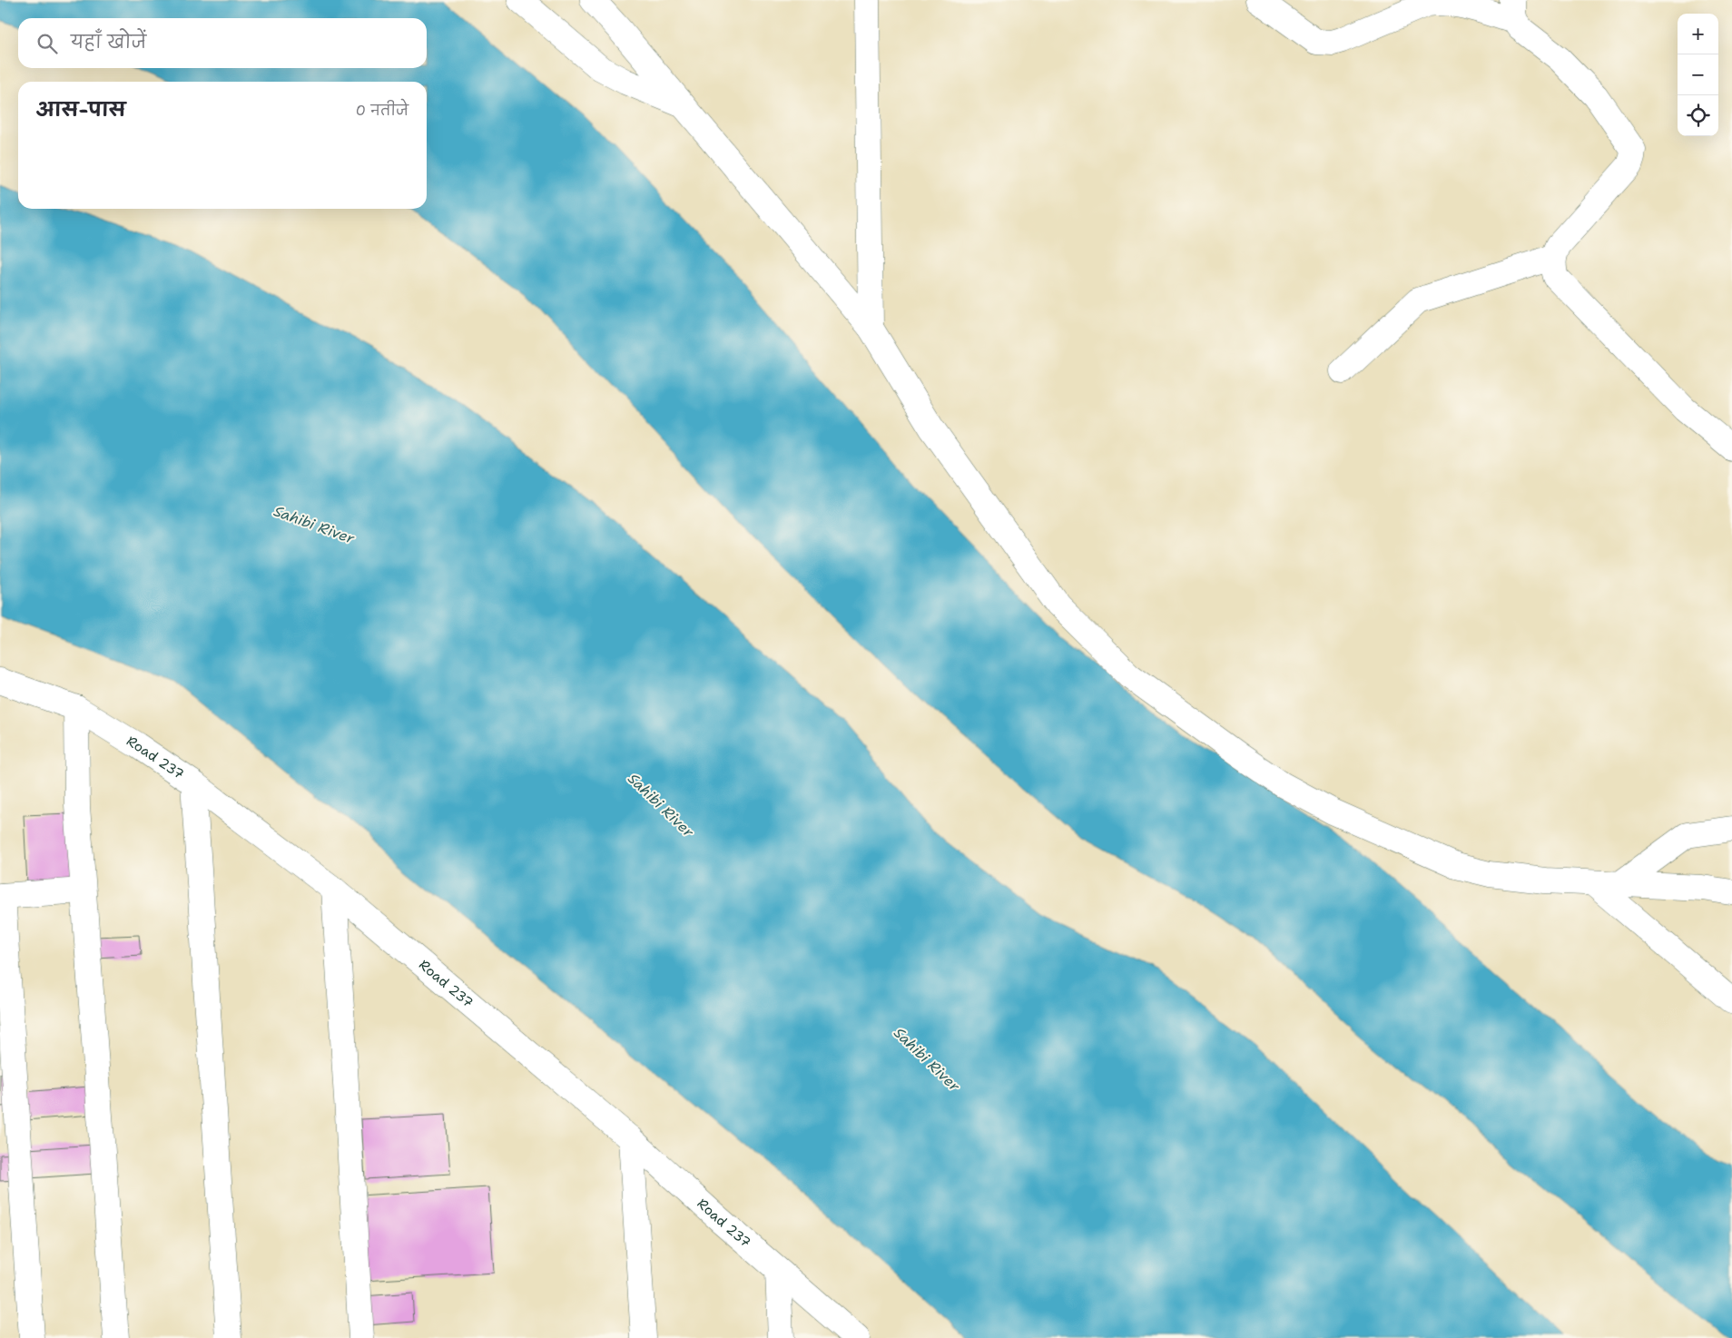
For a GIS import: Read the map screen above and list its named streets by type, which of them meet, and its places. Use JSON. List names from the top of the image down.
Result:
{
  "streets": {
    "street": ["Road 237"]
  },
  "water": ["Sahibi River"],
  "page": {
    "map_buttons": ["+", "−"],
    "search": "यहाँ खोजें",
    "heading": ["आस-पास", "0 नतीजे"]
  }
}
